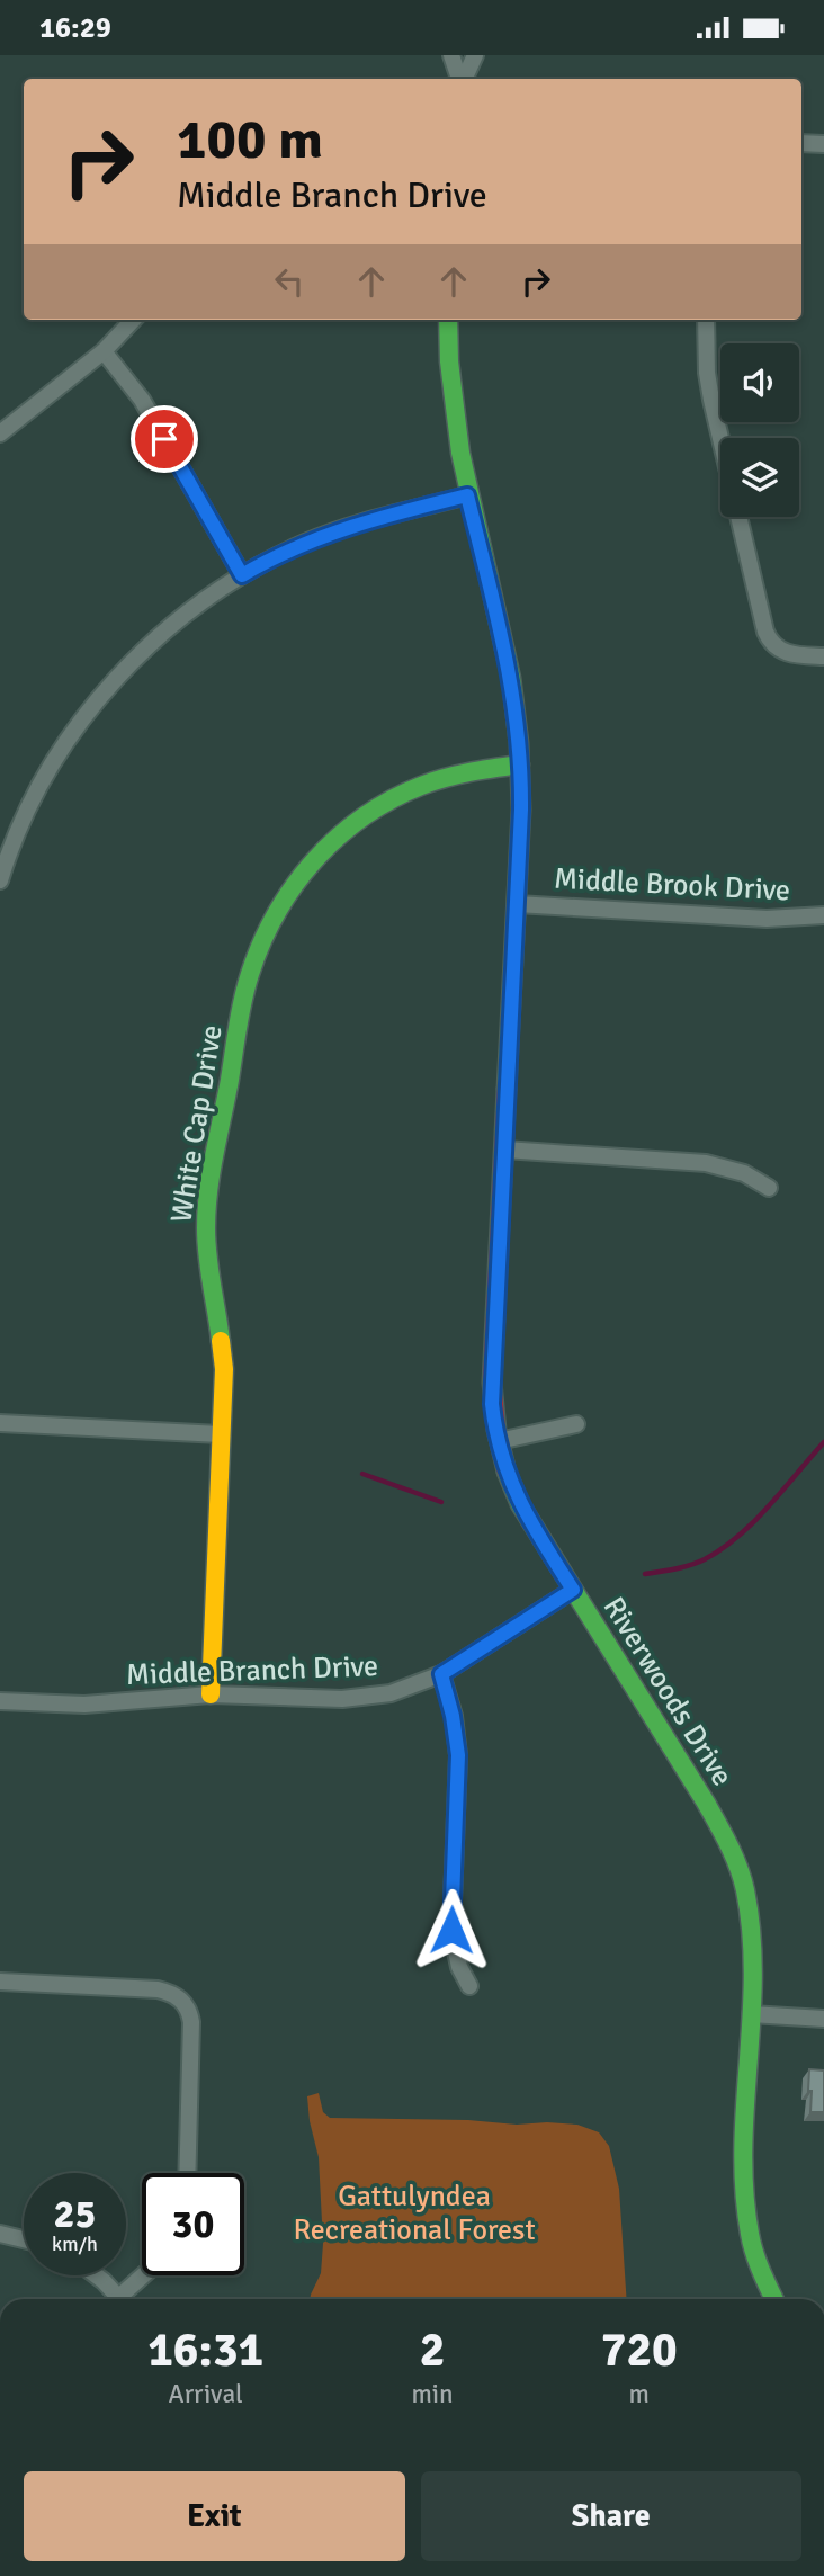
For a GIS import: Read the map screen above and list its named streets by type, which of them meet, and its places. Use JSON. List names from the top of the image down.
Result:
{
  "streets": {
    "street": [
      "Middle Brook Drive",
      "White Cap Drive",
      "Middle Branch Drive",
      "Riverwoods Drive"
    ]
  },
  "crossings": [
    ["Middle Brook Drive", "Riverwoods Drive"],
    ["White Cap Drive", "Middle Branch Drive"],
    ["White Cap Drive", "Riverwoods Drive"],
    ["Middle Branch Drive", "Riverwoods Drive"]
  ],
  "parks": ["Gattulyndea Recreational Forest"],
  "page": {
    "status": "16:29",
    "turn": ["100 m", "Middle Branch Drive"],
    "speed": "25 km/h",
    "limit": "30",
    "eta": [
      "16:31",
      "Arrival",
      "2",
      "min",
      "720",
      "m"
    ],
    "buttons": ["Exit", "Share"]
  }
}
